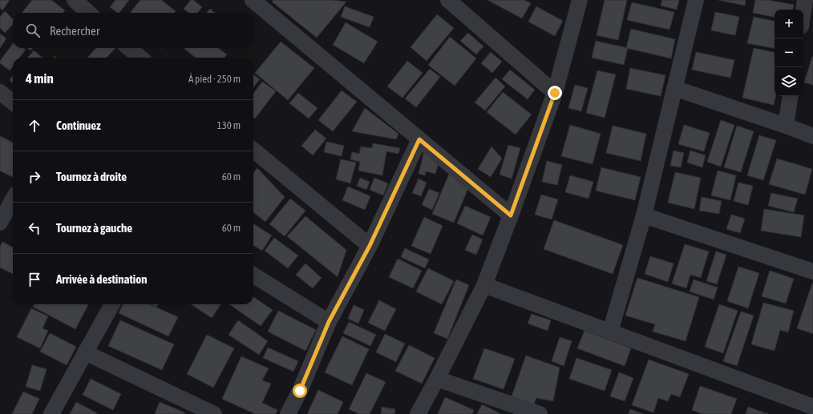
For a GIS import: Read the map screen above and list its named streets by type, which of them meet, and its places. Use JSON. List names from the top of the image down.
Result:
{
  "page": {
    "map_buttons": ["+", "−"],
    "search": "Rechercher",
    "heading": ["4 min", "À pied · 250 m"],
    "list": [
      ["Continuez", "130 m"],
      ["Tournez à droite", "60 m"],
      ["Tournez à gauche", "60 m"],
      "Arrivée à destination"
    ]
  }
}
